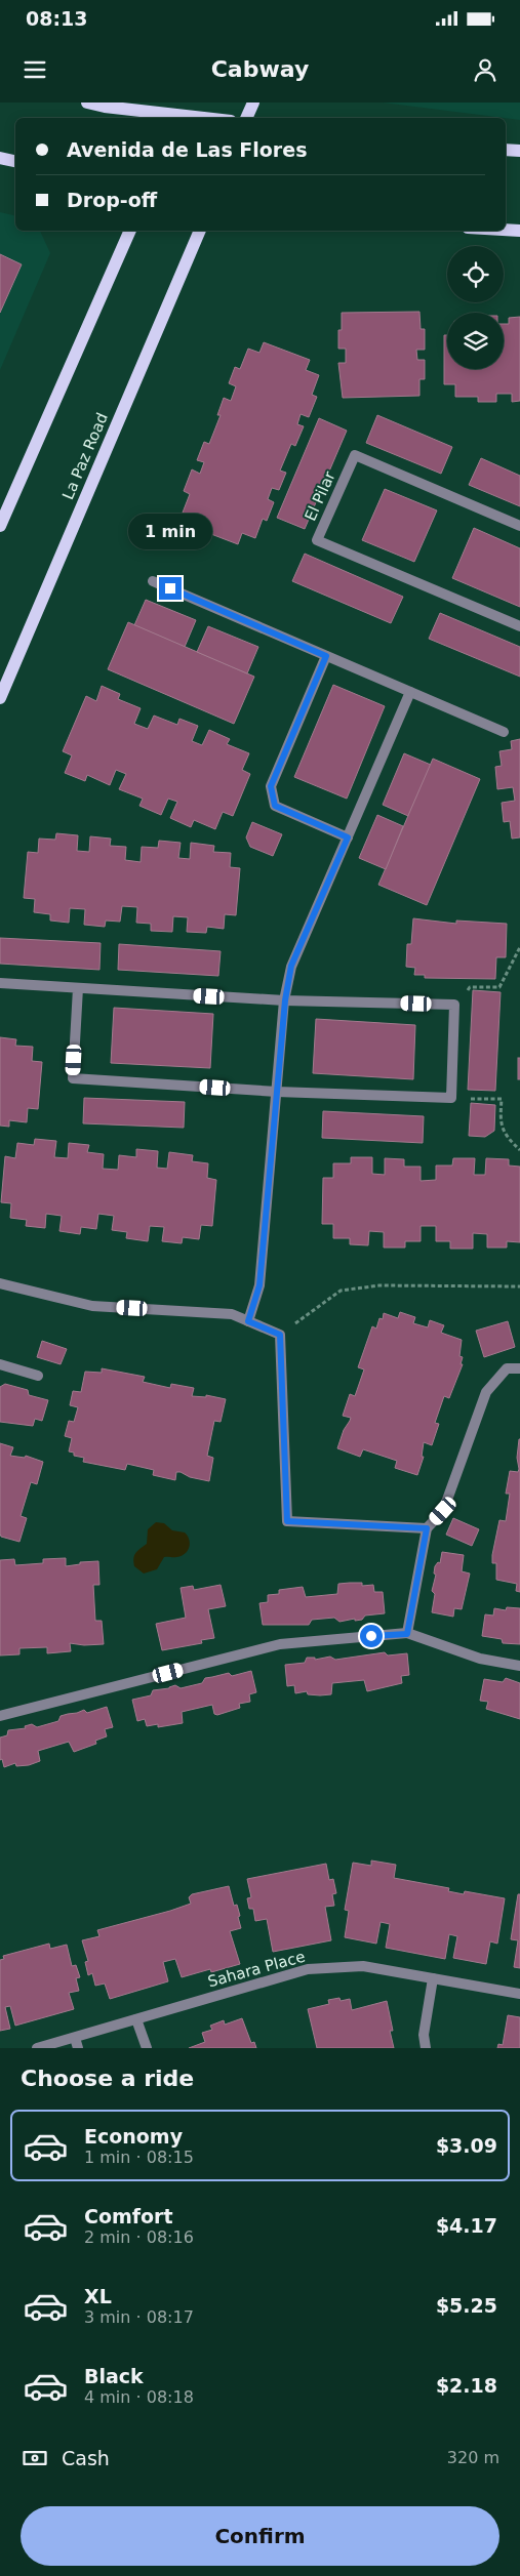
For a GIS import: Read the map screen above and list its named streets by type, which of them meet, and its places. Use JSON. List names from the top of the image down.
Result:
{
  "streets": {
    "main road": ["La Paz Road"],
    "street": ["El Pilar", "Sahara Place"]
  },
  "page": {
    "status": "08:13",
    "header": "Cabway",
    "banner": ["Avenida de Las Flores", "Drop-off"],
    "bubble": "1 min",
    "heading": "Choose a ride",
    "list": [
      {
        "name": "Economy",
        "note": "1 min · 08:15",
        "value": "$3.09"
      },
      {
        "name": "Comfort",
        "note": "2 min · 08:16",
        "value": "$4.17"
      },
      {
        "name": "XL",
        "note": "3 min · 08:17",
        "value": "$5.25"
      },
      {
        "name": "Black",
        "note": "4 min · 08:18",
        "value": "$2.18"
      }
    ],
    "pay": ["Cash", "320 m"],
    "buttons": "Confirm"
  }
}
